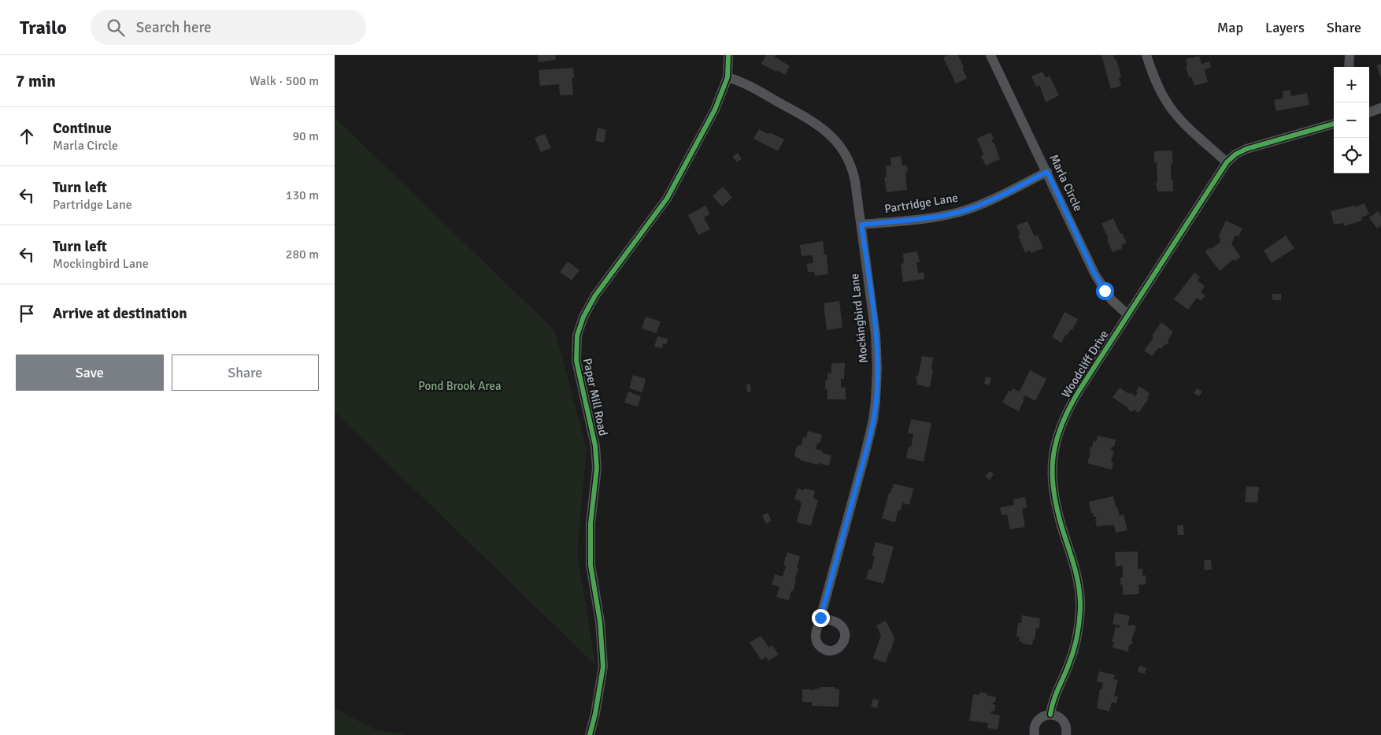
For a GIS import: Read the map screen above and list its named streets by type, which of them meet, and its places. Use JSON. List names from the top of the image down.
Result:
{
  "streets": {
    "street": [
      "Marla Circle",
      "Partridge Lane",
      "Mockingbird Lane",
      "Woodcliff Drive",
      "Paper Mill Road"
    ]
  },
  "crossings": [
    ["Marla Circle", "Partridge Lane"],
    ["Marla Circle", "Woodcliff Drive"],
    ["Partridge Lane", "Mockingbird Lane"],
    ["Mockingbird Lane", "Paper Mill Road"]
  ],
  "parks": ["Pond Brook Area"],
  "page": {
    "header": "Trailo",
    "search": "Search here",
    "nav": ["Map", "Layers", "Share"],
    "heading": ["7 min", "Walk · 500 m"],
    "map_buttons": ["+", "−"],
    "list": [
      ["Continue", "Marla Circle", "90 m"],
      ["Turn left", "Partridge Lane", "130 m"],
      ["Turn left", "Mockingbird Lane", "280 m"],
      "Arrive at destination"
    ],
    "buttons": ["Save", "Share"]
  }
}
